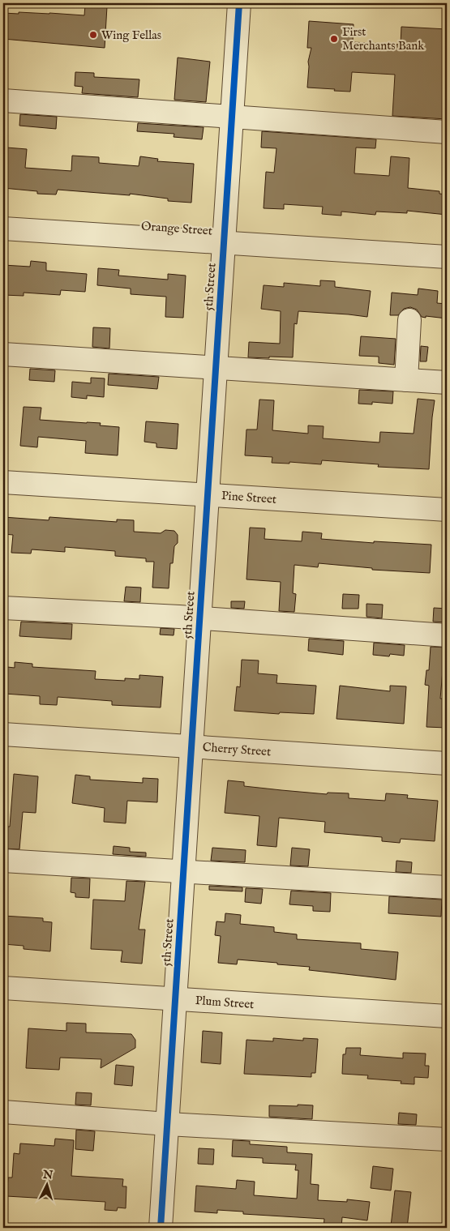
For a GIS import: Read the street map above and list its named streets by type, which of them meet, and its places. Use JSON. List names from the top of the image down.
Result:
{
  "streets": {
    "street": [
      "Orange Street",
      "5th Street",
      "Pine Street",
      "Cherry Street",
      "Plum Street"
    ]
  },
  "crossings": [
    ["Orange Street", "5th Street"],
    ["5th Street", "Pine Street"],
    ["5th Street", "Cherry Street"],
    ["5th Street", "Plum Street"]
  ],
  "places": ["Wing Fellas", "First Merchants Bank"],
  "north": "top"
}
